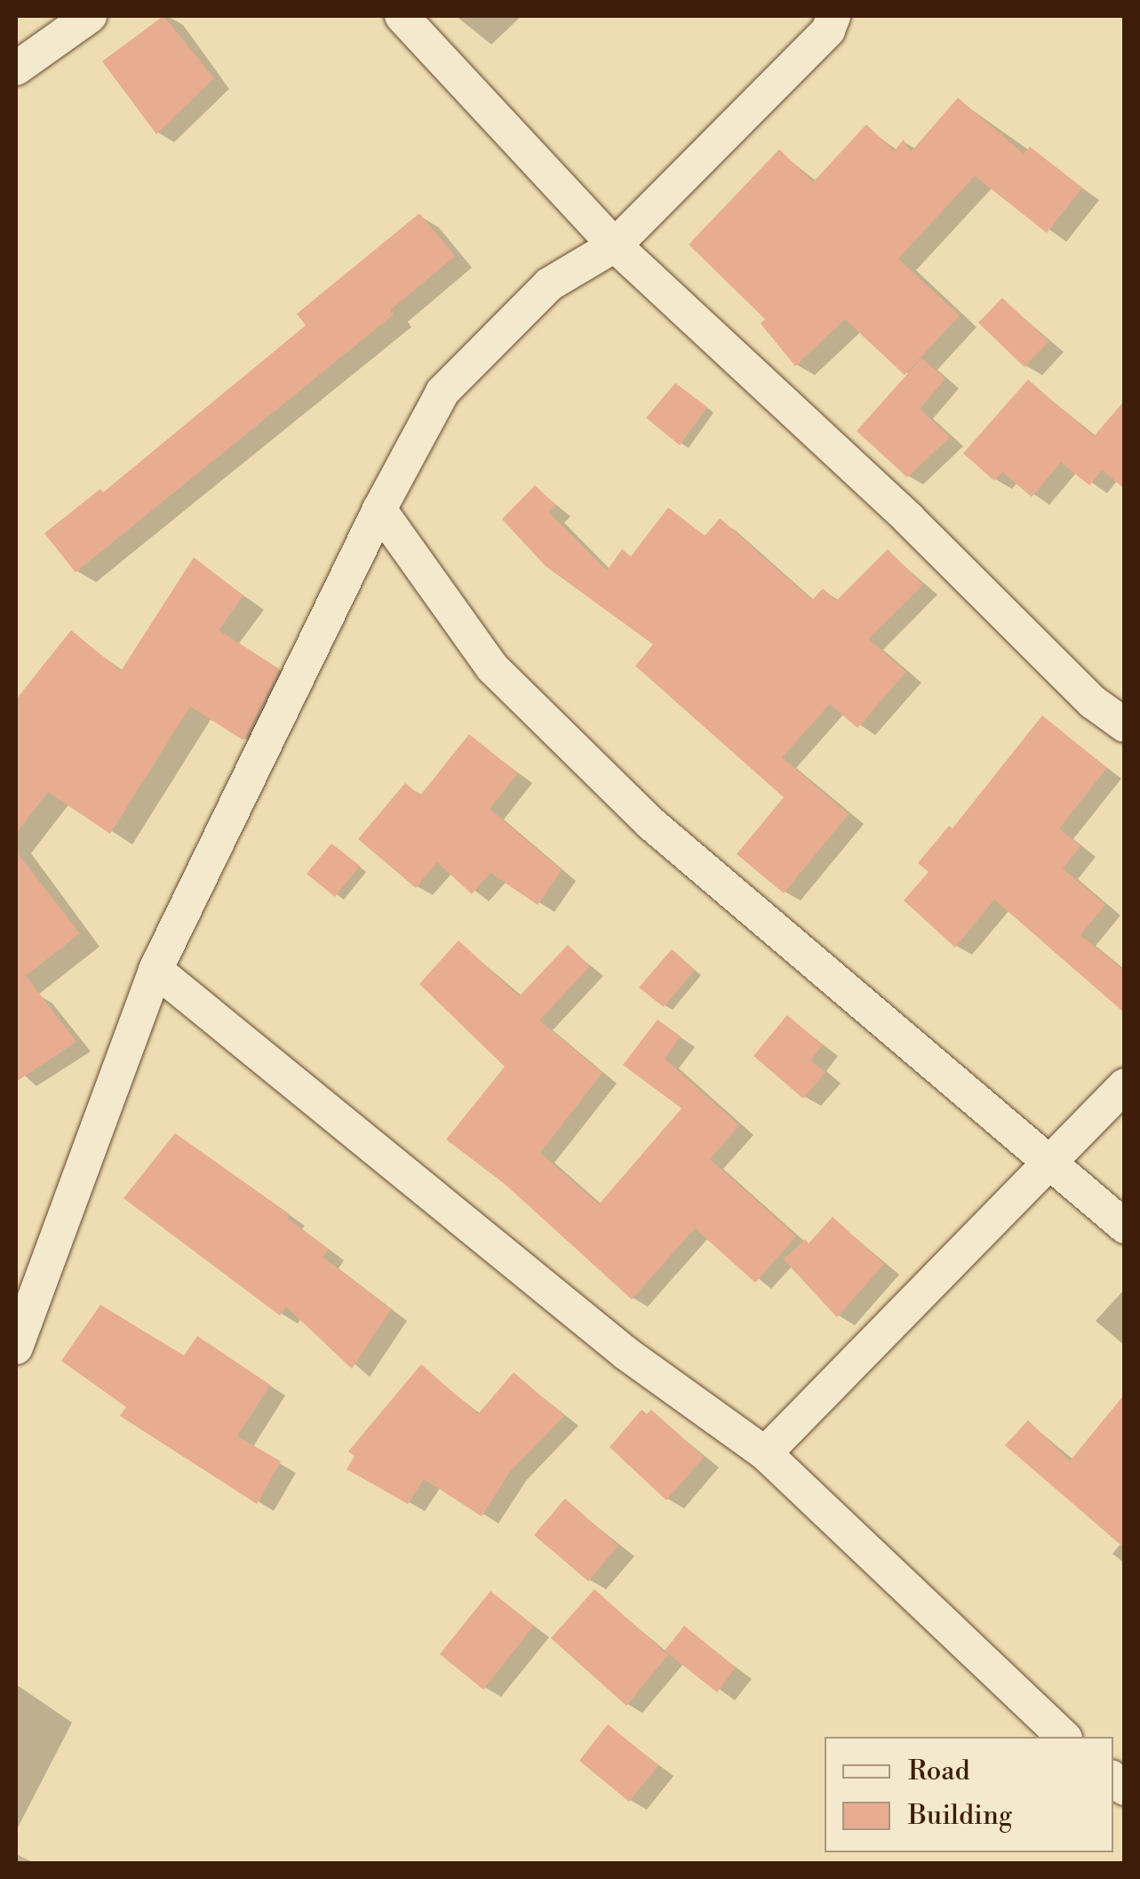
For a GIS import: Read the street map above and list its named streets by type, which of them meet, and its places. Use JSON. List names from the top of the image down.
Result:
{
  "legend": ["Road", "Building"]
}
